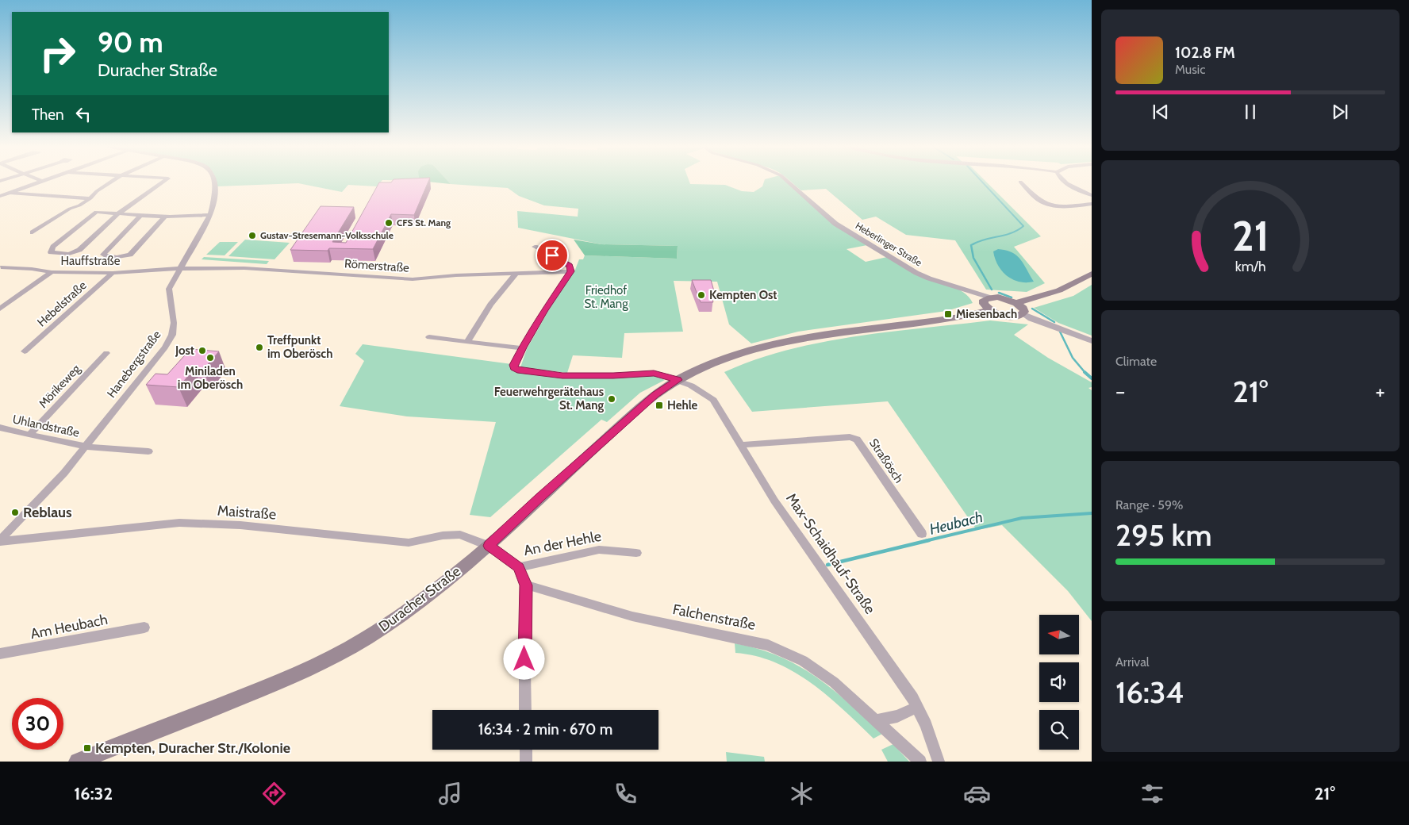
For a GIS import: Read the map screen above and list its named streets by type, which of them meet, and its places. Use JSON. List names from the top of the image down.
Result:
{
  "streets": {
    "main road": ["Duracher Straße"],
    "street": [
      "Heberlinger Straße",
      "Hauffstraße",
      "Römerstraße",
      "Hebelstraße",
      "Hanebergstraße",
      "Mörikeweg",
      "Uhlandstraße",
      "Straßösch",
      "Maistraße",
      "An der Hehle",
      "Max-Schaidhauf-Straße",
      "Falchenstraße",
      "Am Heubach"
    ]
  },
  "crossings": [
    ["Hauffstraße", "Römerstraße"],
    ["Hauffstraße", "Hebelstraße"],
    ["Hauffstraße", "Hanebergstraße"],
    ["Römerstraße", "Hanebergstraße"],
    ["Hanebergstraße", "Uhlandstraße"],
    ["Hanebergstraße", "Maistraße"],
    ["Mörikeweg", "Uhlandstraße"],
    ["Straßösch", "Max-Schaidhauf-Straße"],
    ["Maistraße", "An der Hehle"],
    ["Maistraße", "Duracher Straße"],
    ["Max-Schaidhauf-Straße", "Duracher Straße"]
  ],
  "water": ["Heubach"],
  "parks": ["Friedhof St. Mang"],
  "places": {
    "other": [
      "CFS St. Mang",
      "Gustav-Stresemann-Volksschule",
      "Kempten Ost",
      "Treffpunkt im Oberösch",
      "Jost",
      "Miniladen im Oberösch",
      "Feuerwehrgerätehaus St. Mang",
      "Reblaus"
    ],
    "transit": ["Miesenbach", "Hehle", "Kempten, Duracher Str./Kolonie"]
  },
  "north": "left",
  "page": {
    "turn": ["90 m", "Duracher Straße"],
    "song": ["102.8 FM", "Music"],
    "then": "Then",
    "tile": [
      "Climate",
      ["Range · 59%", "295 km"],
      ["Arrival", "16:34"]
    ],
    "heat": ["−", "21°", "+"],
    "limit": "30",
    "trip": "16:34 · 2 min · 670 m",
    "tabs": ["16:32", "21°"],
    "gauge": ["21", "km/h"]
  }
}
